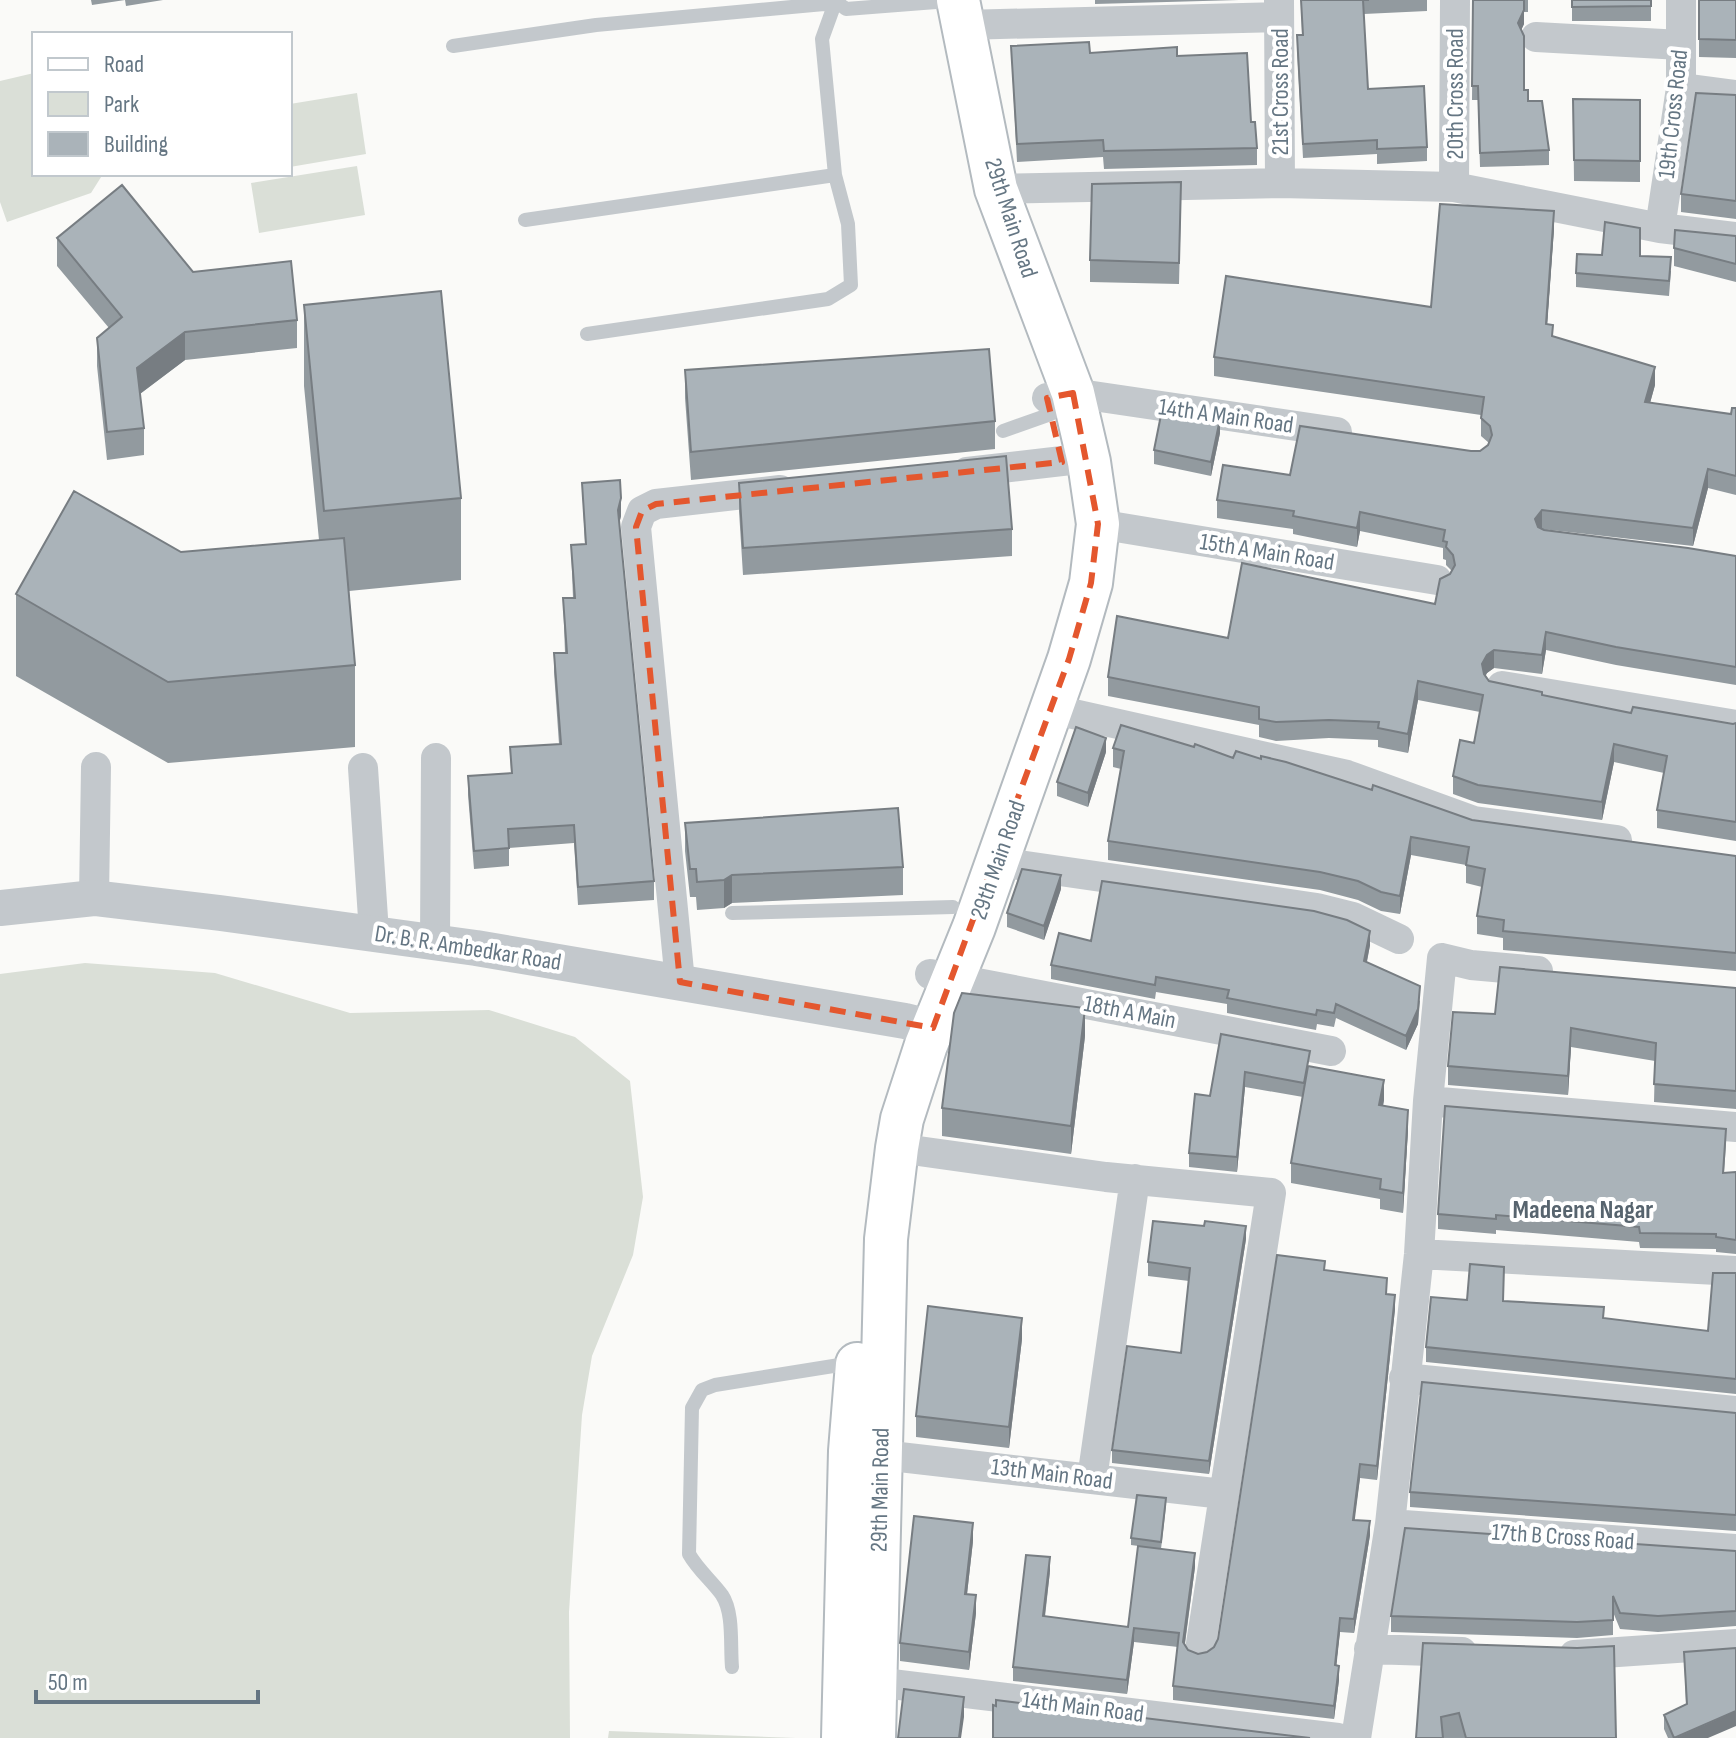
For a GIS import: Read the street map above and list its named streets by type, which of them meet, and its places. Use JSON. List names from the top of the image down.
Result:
{
  "streets": {
    "main road": ["29th Main Road"],
    "street": [
      "21st Cross Road",
      "20th Cross Road",
      "19th Cross Road",
      "14th A Main Road",
      "15th A Main Road",
      "Dr. B. R. Ambedkar Road",
      "18th A Main",
      "13th Main Road",
      "17th B Cross Road",
      "14th Main Road"
    ]
  },
  "crossings": [
    ["29th Main Road", "14th A Main Road"],
    ["29th Main Road", "15th A Main Road"],
    ["29th Main Road", "Dr. B. R. Ambedkar Road"],
    ["29th Main Road", "18th A Main"],
    ["29th Main Road", "13th Main Road"],
    ["29th Main Road", "14th Main Road"]
  ],
  "districts": ["Madeena Nagar"],
  "legend": ["Road", "Park", "Building"],
  "scale_bar": "50 m"
}
